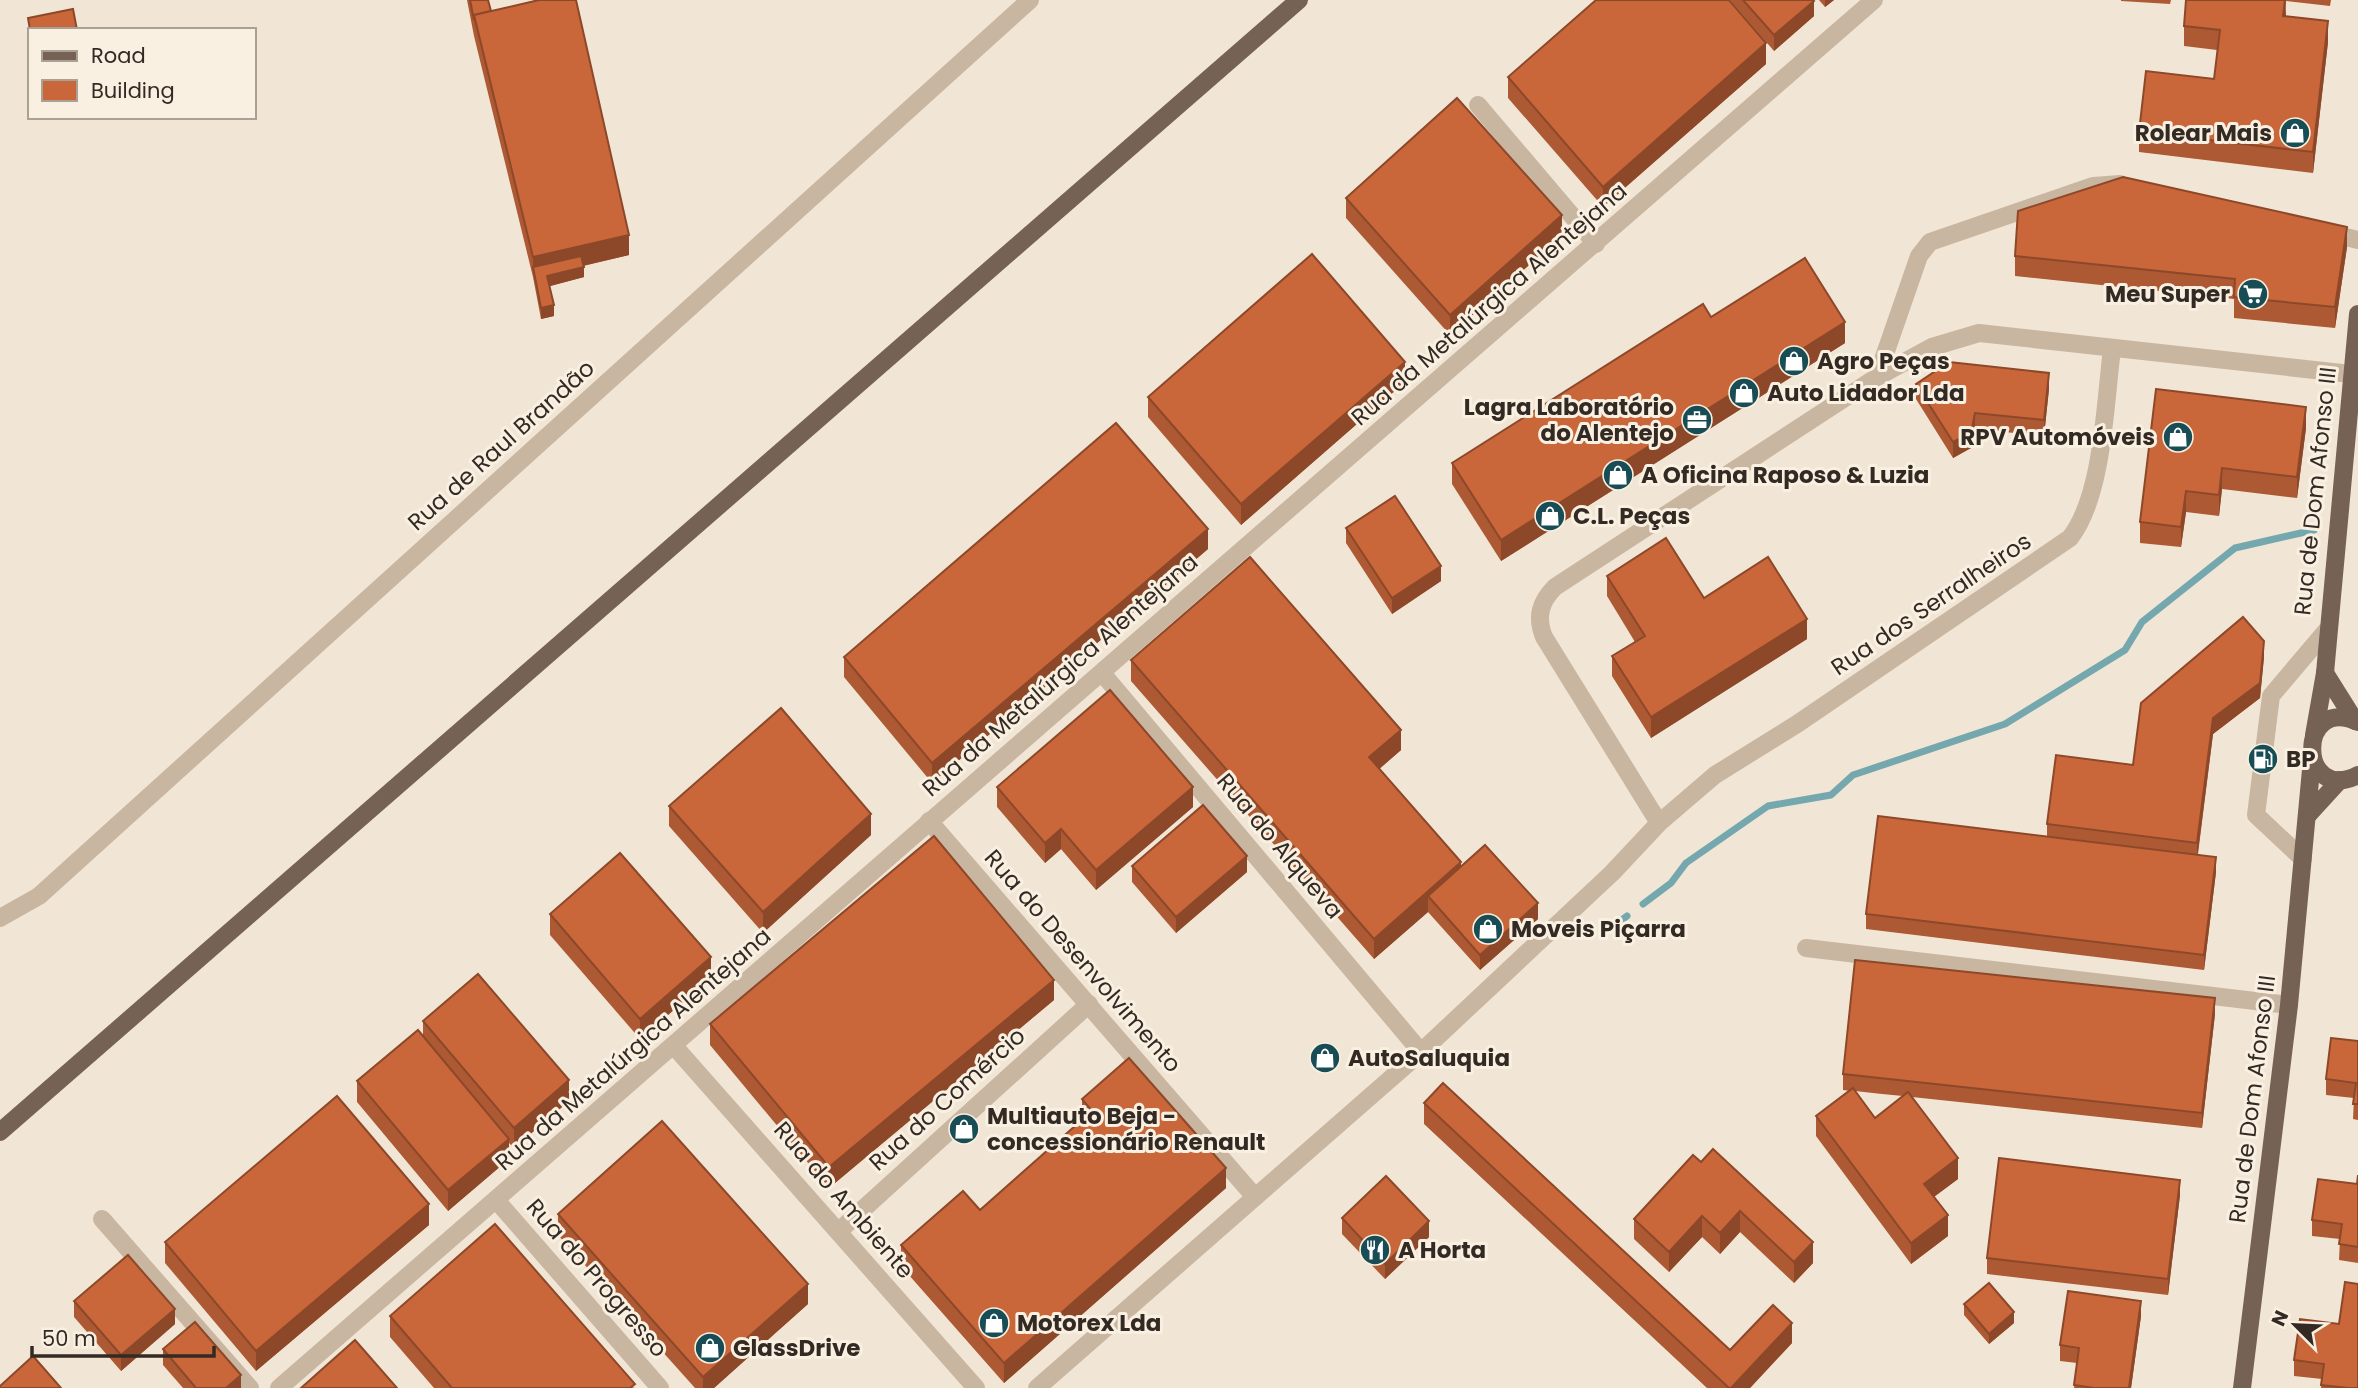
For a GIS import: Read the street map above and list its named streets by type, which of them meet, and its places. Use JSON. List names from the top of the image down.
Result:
{
  "streets": {
    "main road": ["Rua de Dom Afonso III"],
    "street": [
      "Rua da Metalúrgica Alentejana",
      "Rua de Raul Brandão",
      "Rua dos Serralheiros",
      "Rua do Alqueva",
      "Rua do Desenvolvimento",
      "Rua do Comércio",
      "Rua do Ambiente",
      "Rua do Progresso"
    ]
  },
  "crossings": [
    ["Rua da Metalúrgica Alentejana", "Rua do Alqueva"],
    ["Rua da Metalúrgica Alentejana", "Rua do Desenvolvimento"],
    ["Rua da Metalúrgica Alentejana", "Rua do Ambiente"],
    ["Rua da Metalúrgica Alentejana", "Rua do Progresso"],
    ["Rua dos Serralheiros", "Rua do Alqueva"],
    ["Rua dos Serralheiros", "Rua do Desenvolvimento"],
    ["Rua do Desenvolvimento", "Rua do Comércio"],
    ["Rua do Comércio", "Rua do Ambiente"]
  ],
  "places": {
    "shop": [
      "Rolear Mais",
      "Agro Peças",
      "Auto Lidador Lda",
      "RPV Automóveis",
      "A Oficina Raposo & Luzia",
      "C.L. Peças",
      "Moveis Piçarra",
      "AutoSaluquia",
      "Multiauto Beja - concessionário Renault",
      "Motorex Lda",
      "GlassDrive"
    ],
    "supermarket": ["Meu Super"],
    "office": ["Lagra Laboratório do Alentejo"],
    "fuel station": ["BP"],
    "restaurant": ["A Horta"]
  },
  "legend": ["Road", "Building"],
  "scale_bar": "50 m",
  "north": "top left"
}
